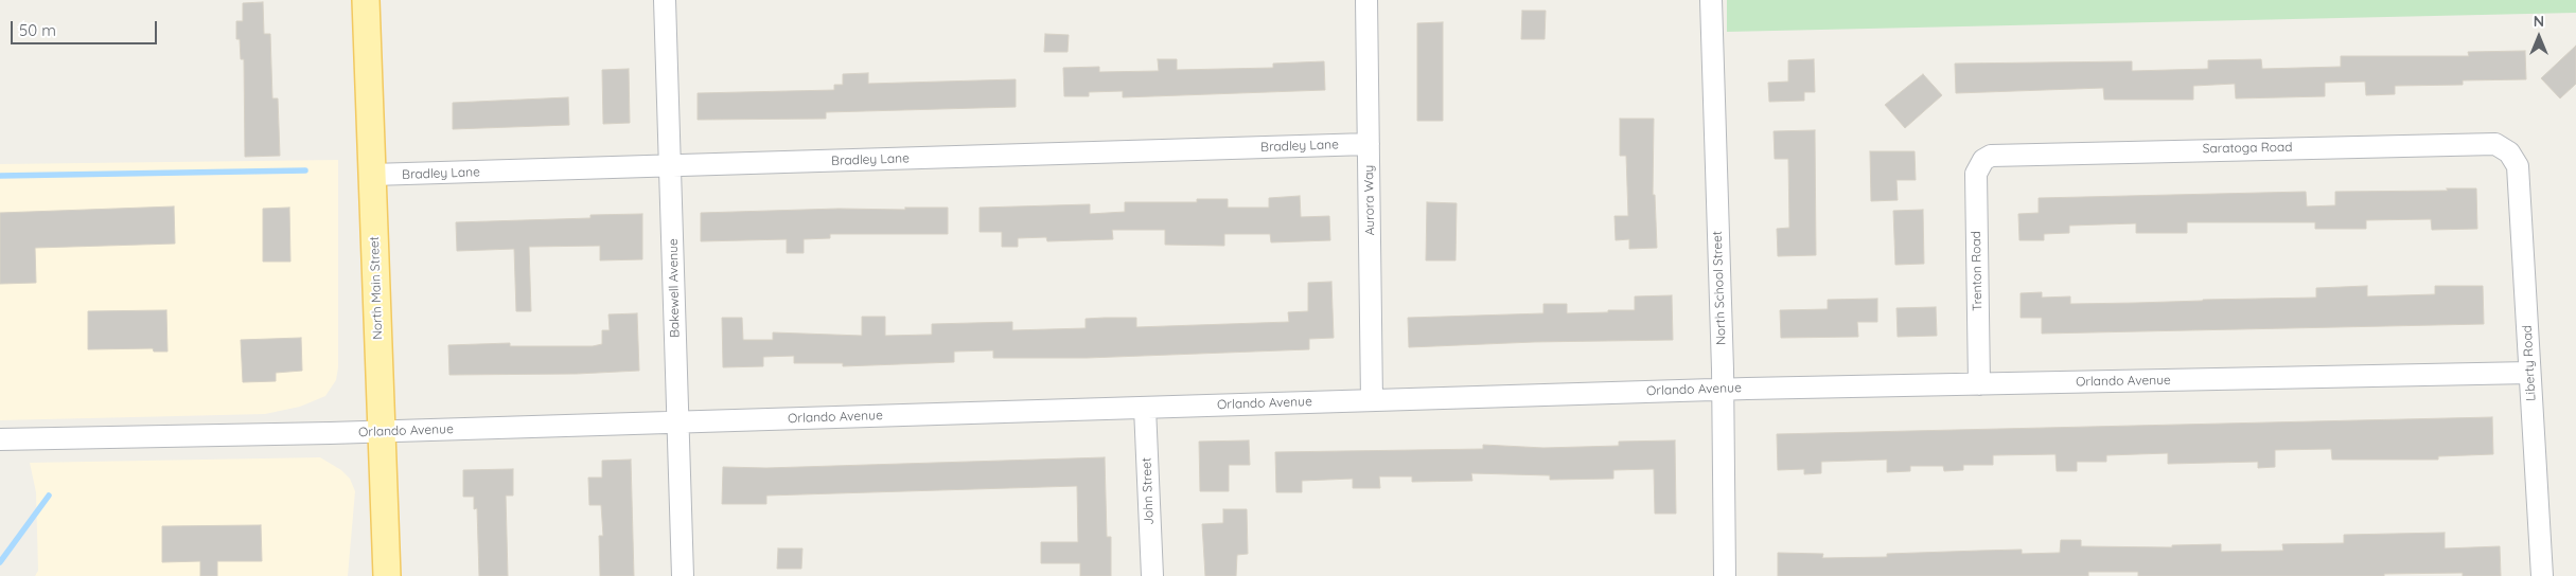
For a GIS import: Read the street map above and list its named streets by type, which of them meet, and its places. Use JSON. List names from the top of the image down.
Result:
{
  "streets": {
    "main road": ["North Main Street"],
    "street": [
      "Bradley Lane",
      "Saratoga Road",
      "Aurora Way",
      "Trenton Road",
      "Bakewell Avenue",
      "North School Street",
      "Liberty Road",
      "Orlando Avenue",
      "John Street"
    ]
  },
  "crossings": [
    ["Bradley Lane", "Aurora Way"],
    ["Bradley Lane", "North Main Street"],
    ["Bradley Lane", "Bakewell Avenue"],
    ["Saratoga Road", "Trenton Road"],
    ["Saratoga Road", "Liberty Road"],
    ["Aurora Way", "Orlando Avenue"],
    ["Trenton Road", "Orlando Avenue"],
    ["North Main Street", "Orlando Avenue"],
    ["Bakewell Avenue", "Orlando Avenue"],
    ["North School Street", "Orlando Avenue"],
    ["Liberty Road", "Orlando Avenue"],
    ["Orlando Avenue", "John Street"]
  ],
  "scale_bar": "50 m",
  "north": "top"
}
